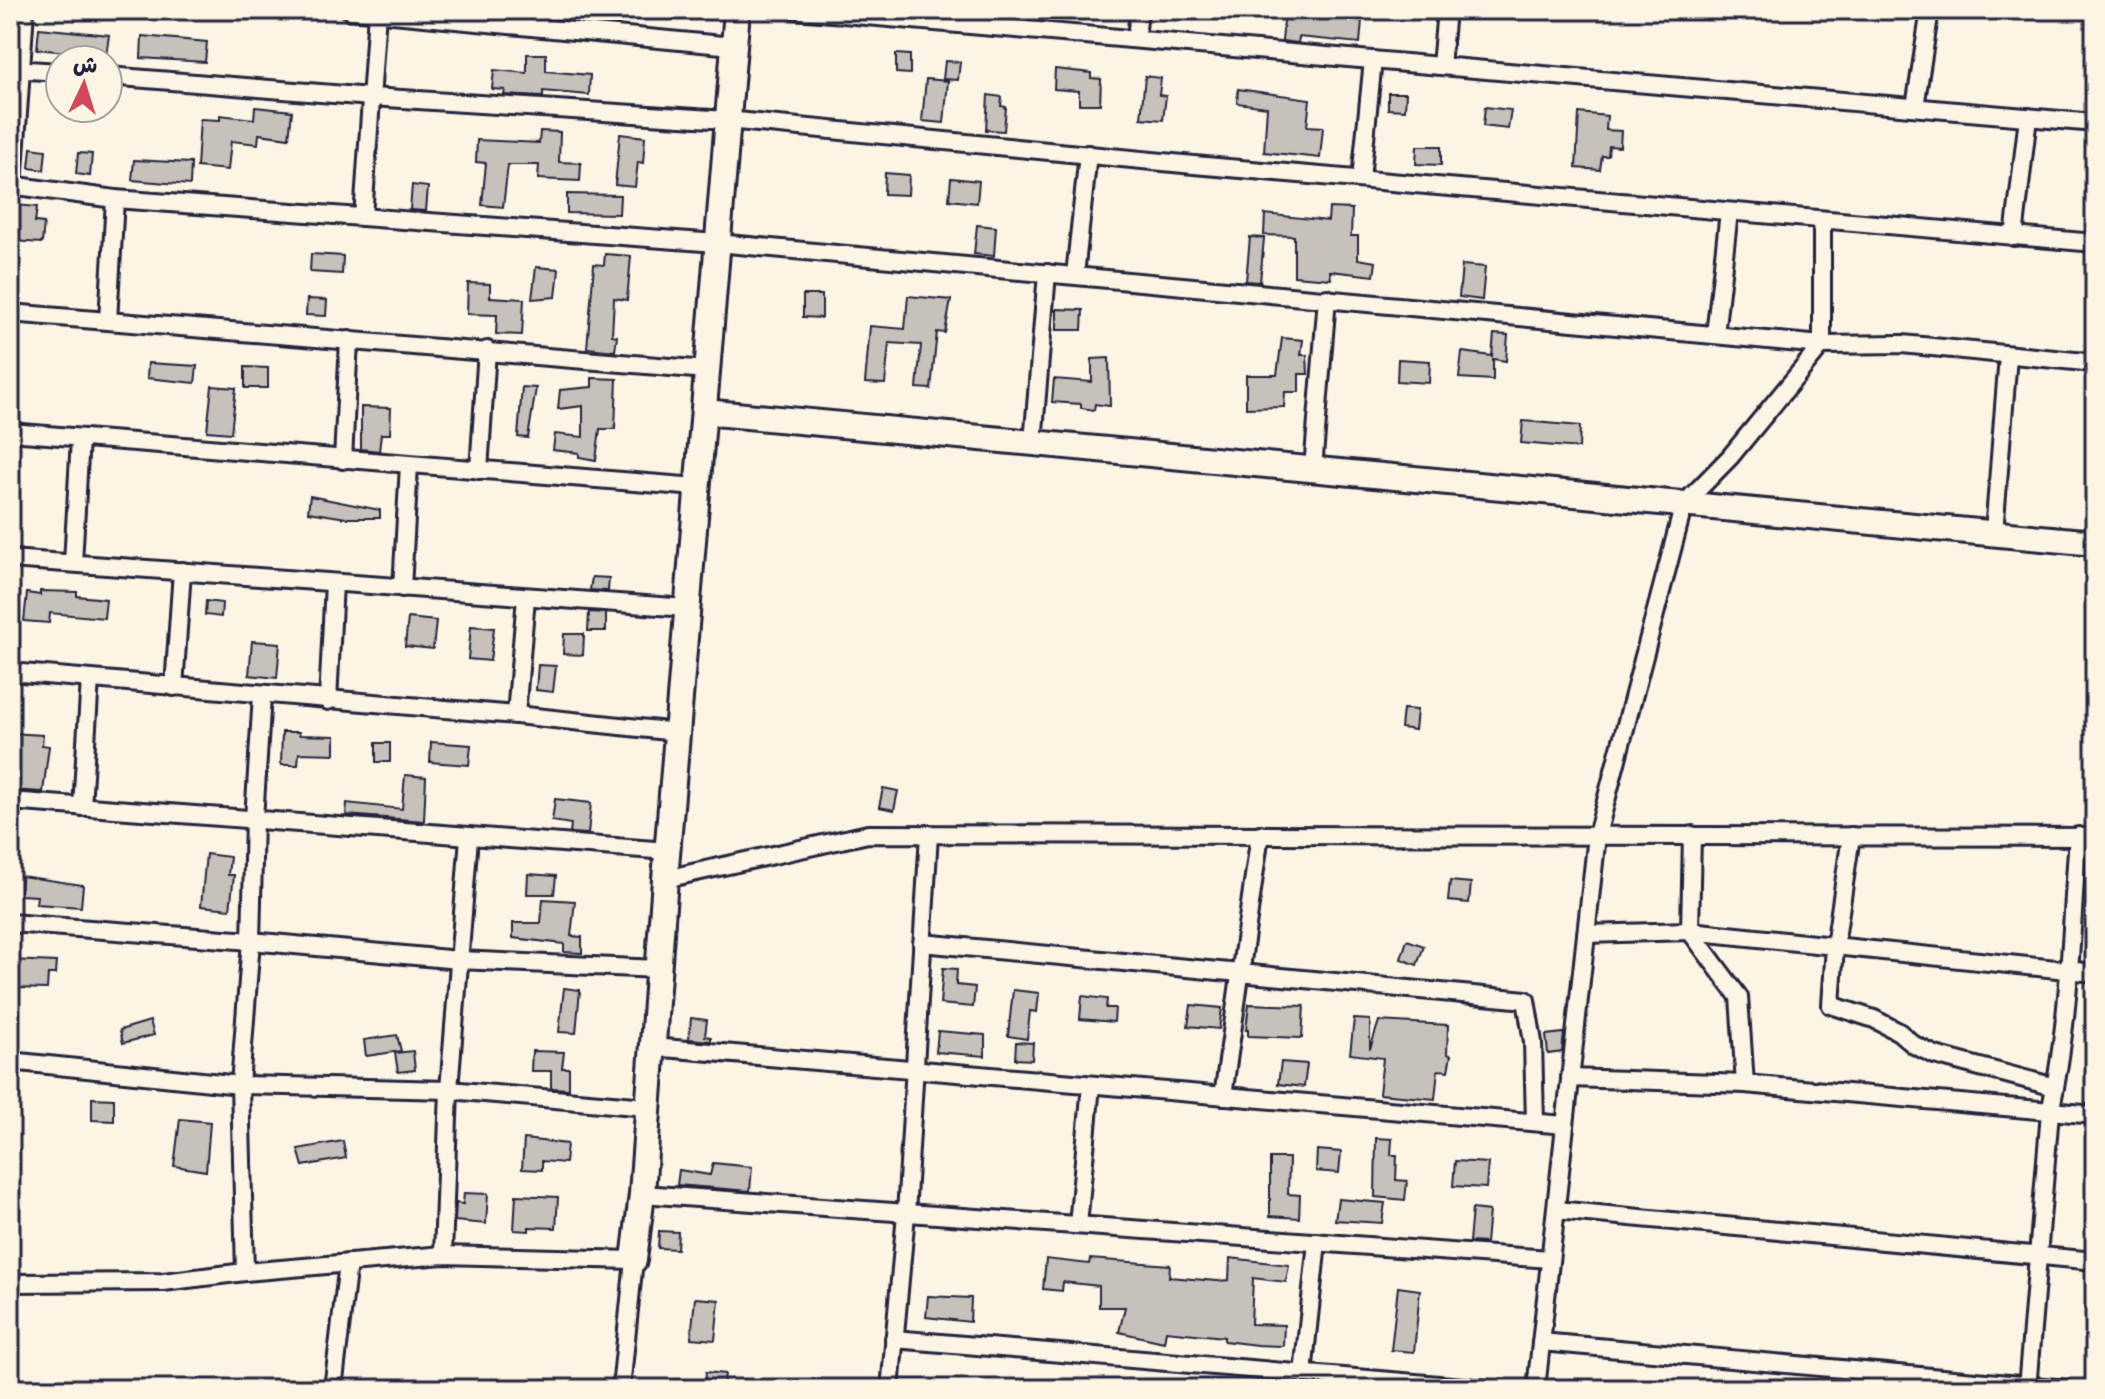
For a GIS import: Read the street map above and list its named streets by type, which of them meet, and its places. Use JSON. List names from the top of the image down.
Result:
{
  "north": "top"
}
